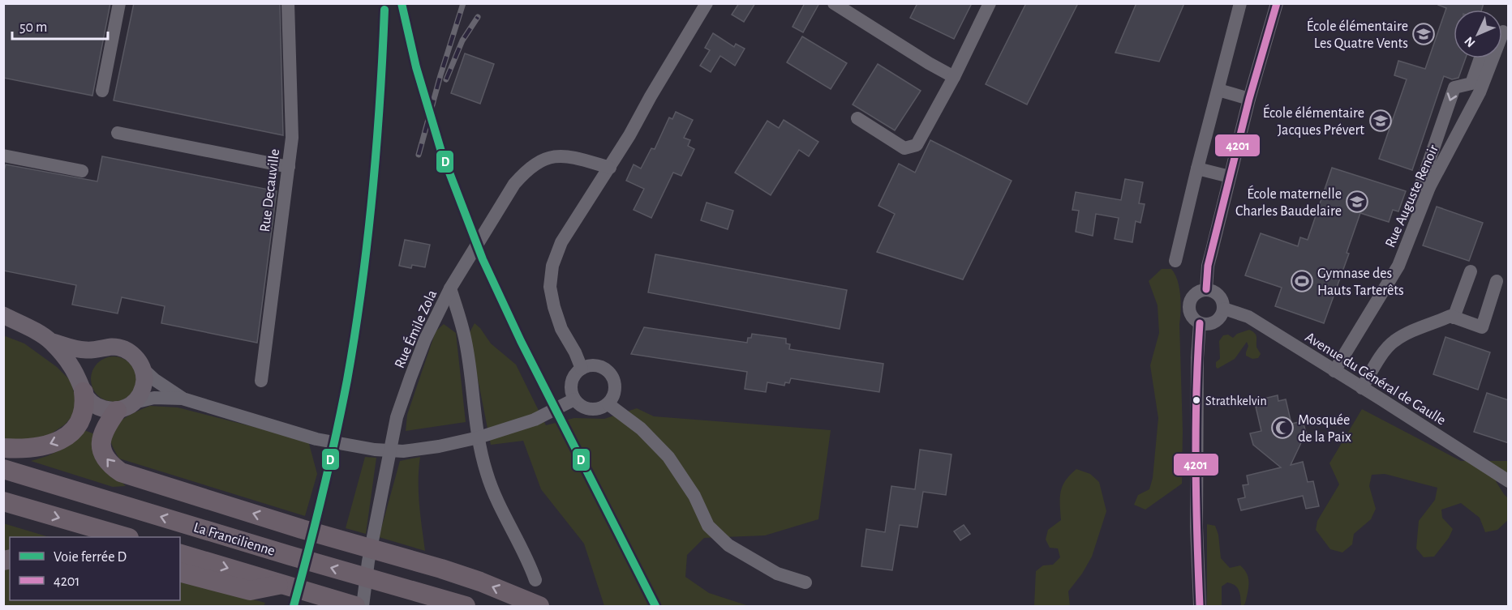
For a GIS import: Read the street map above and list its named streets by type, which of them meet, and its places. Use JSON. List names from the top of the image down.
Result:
{
  "streets": {
    "highway": ["La Francilienne"],
    "street": [
      "Rue Decauville",
      "Rue Auguste Renoir",
      "Rue Émile Zola",
      "Avenue du Général de Gaulle"
    ]
  },
  "crossings": [
    ["Rue Auguste Renoir", "Avenue du Général de Gaulle"]
  ],
  "places": {
    "school or university": ["École élémentaire Les Quatre Vents", "École élémentaire Jacques Prévert", "École maternelle Charles Baudelaire"],
    "sports": ["Gymnase des Hauts Tarterêts"],
    "other": ["Strathkelvin"],
    "mosque": ["Mosquée de la Paix"]
  },
  "lines": ["rail line D", "transit line 4201"],
  "legend": ["Voie ferrée D", "4201"],
  "scale_bar": "50 m",
  "north": "bottom left"
}
